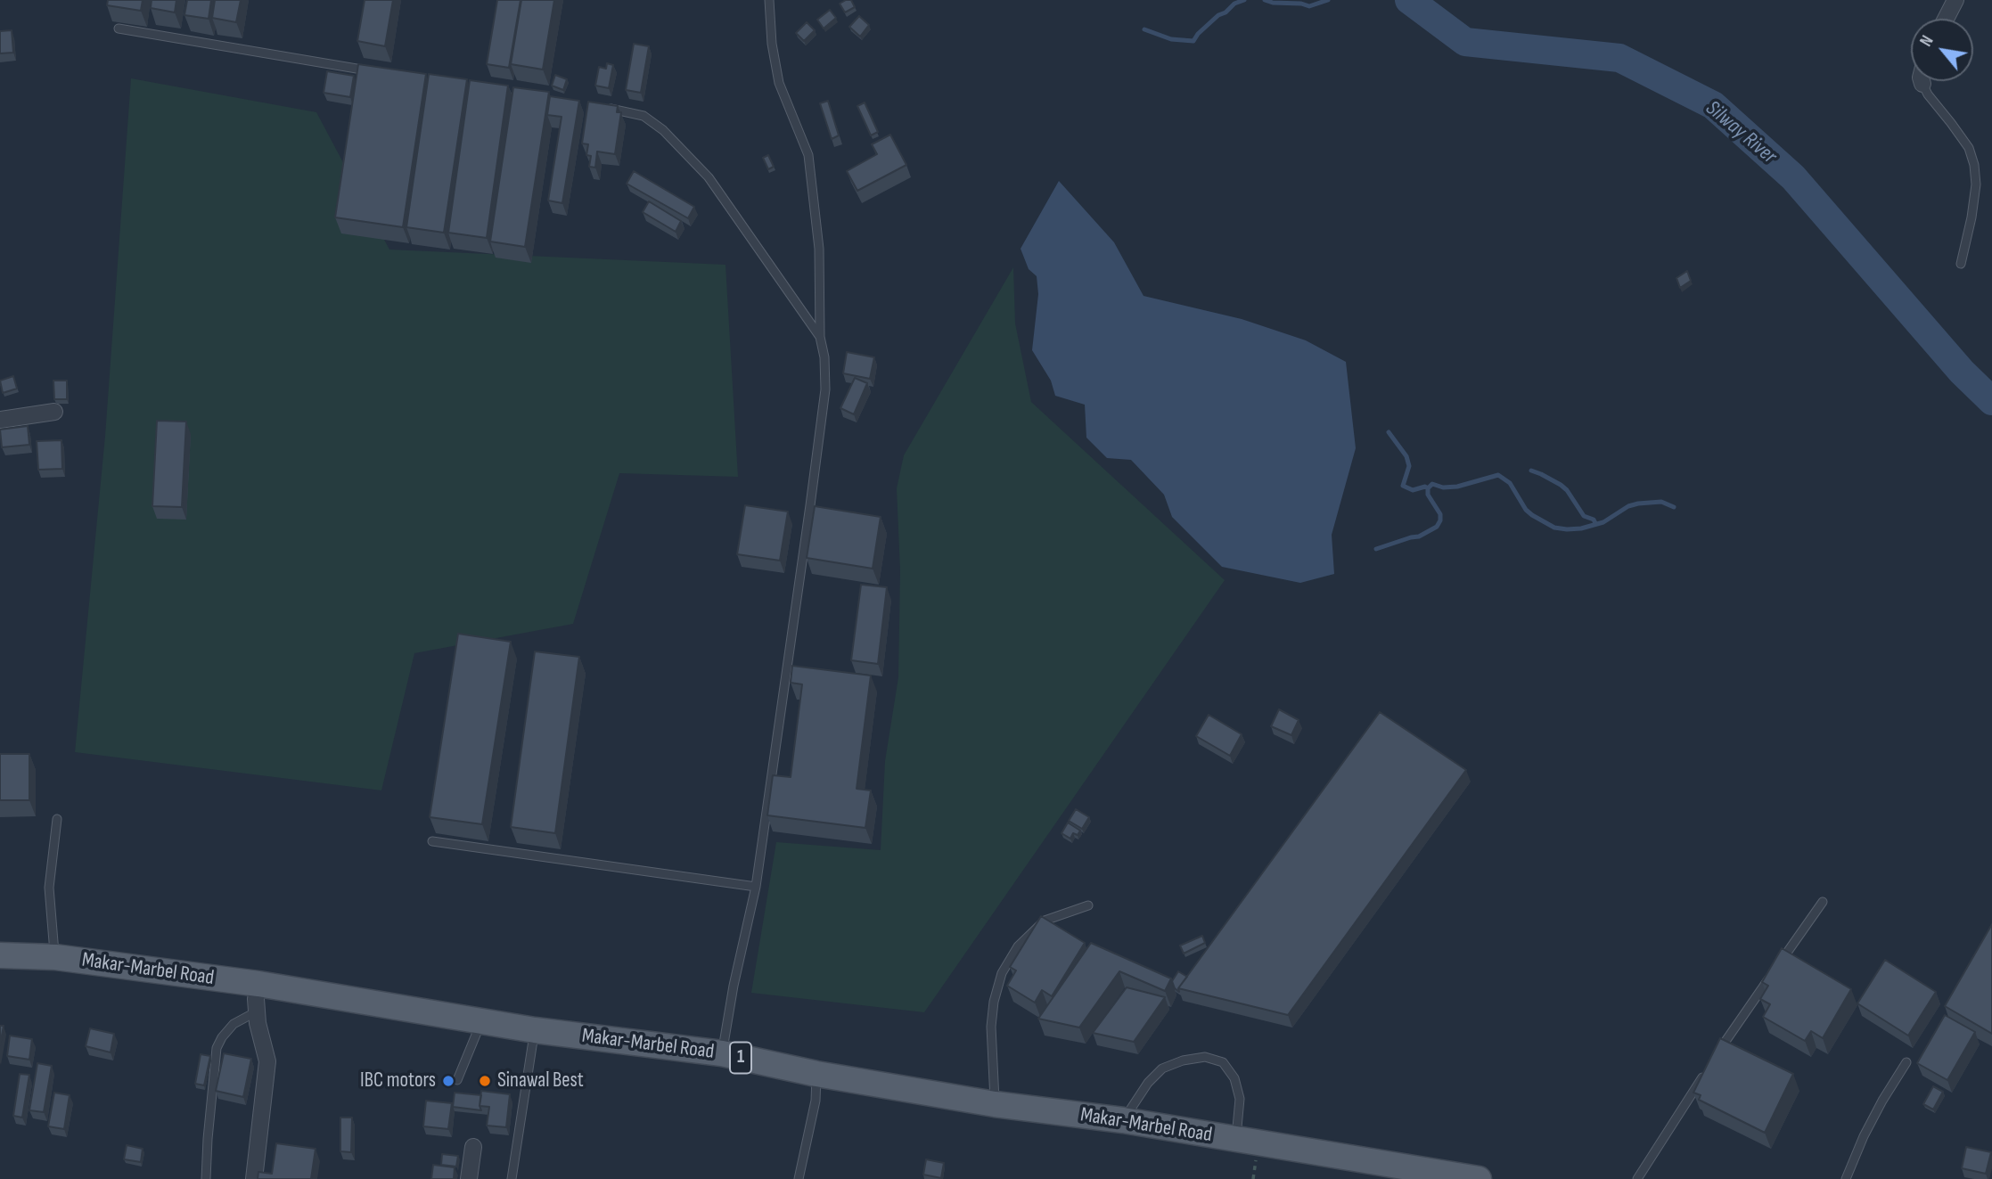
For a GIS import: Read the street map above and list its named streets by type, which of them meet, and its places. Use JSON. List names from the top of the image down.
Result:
{
  "streets": {
    "main road": ["Makar-Marbel Road", "1"]
  },
  "water": ["Silway River"],
  "places": ["IBC motors", "Sinawal Best"],
  "north": "top left"
}
